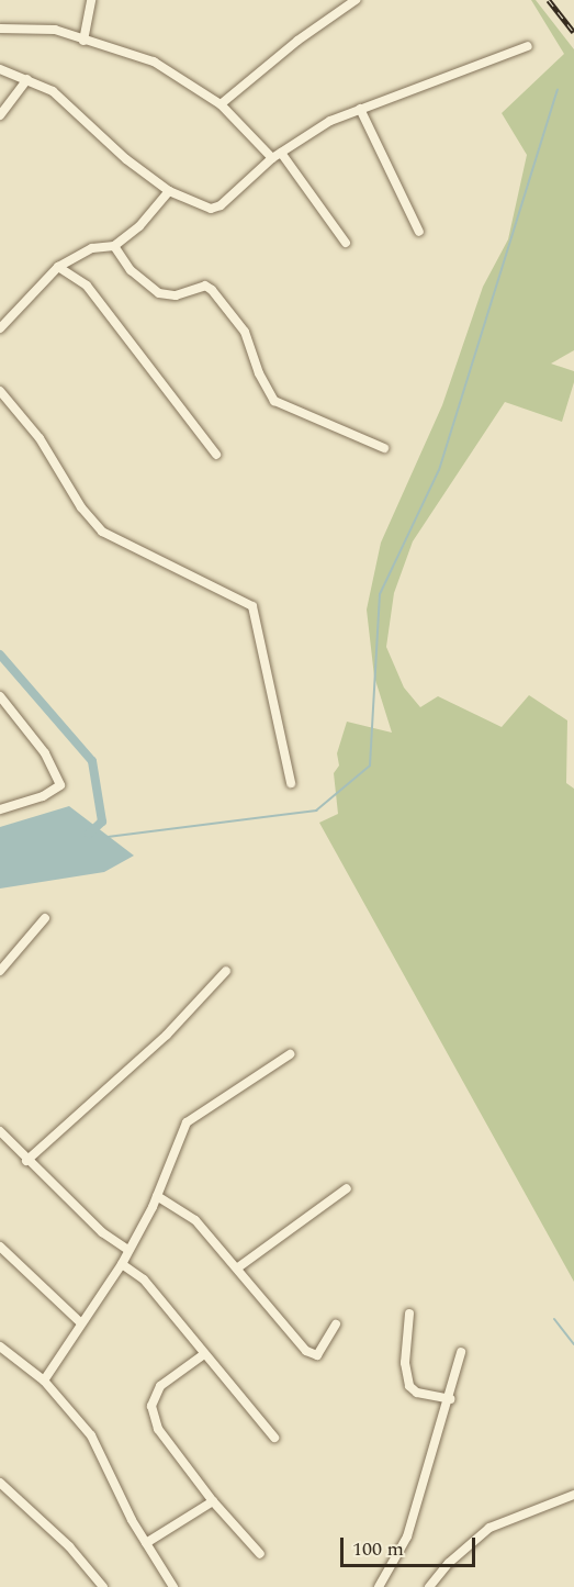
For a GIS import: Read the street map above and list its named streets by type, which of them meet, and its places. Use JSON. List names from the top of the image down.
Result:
{
  "scale_bar": "100 m"
}
